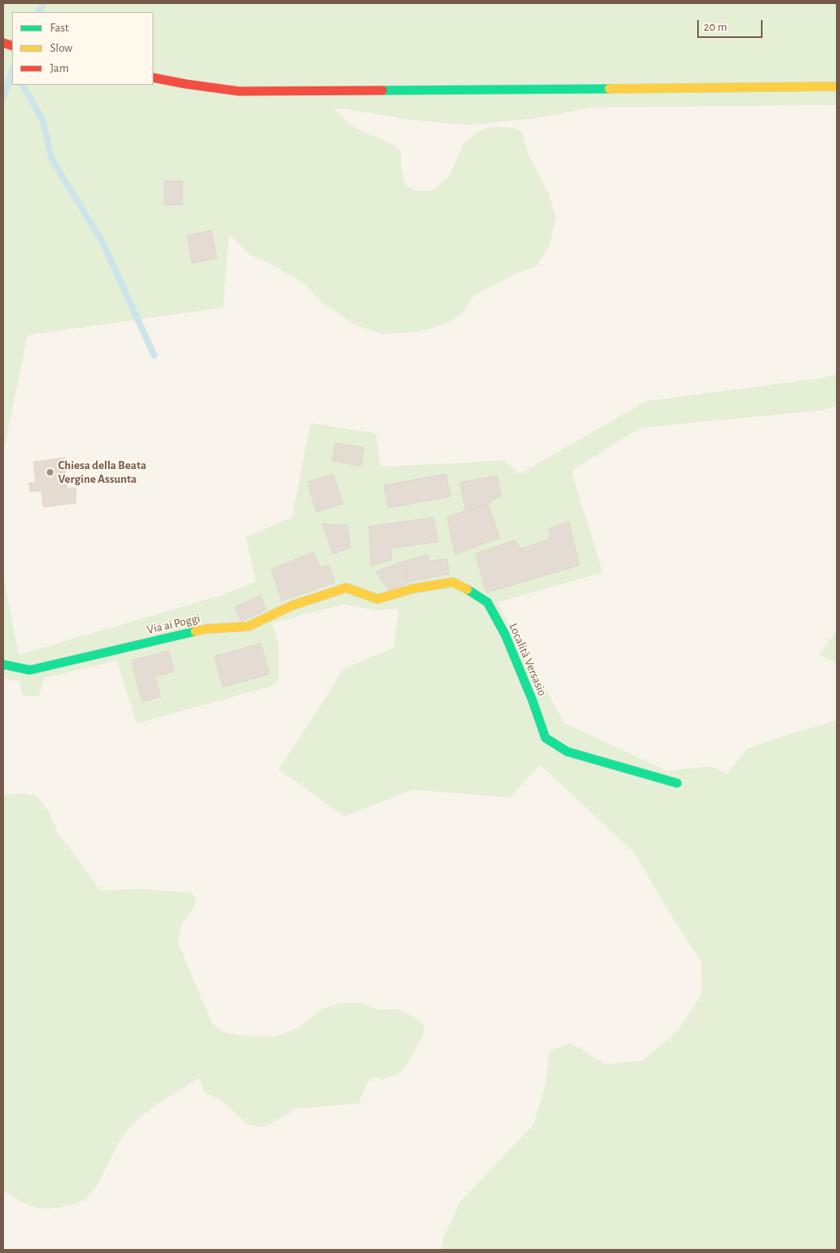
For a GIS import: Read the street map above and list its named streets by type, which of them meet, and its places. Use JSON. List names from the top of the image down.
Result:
{
  "streets": {
    "main road": ["Via ai Poggi", "Località Versasio"]
  },
  "crossings": [
    ["Via ai Poggi", "Località Versasio"]
  ],
  "places": ["Chiesa della Beata Vergine Assunta"],
  "legend": ["Fast", "Slow", "Jam"],
  "scale_bar": "20 m"
}
